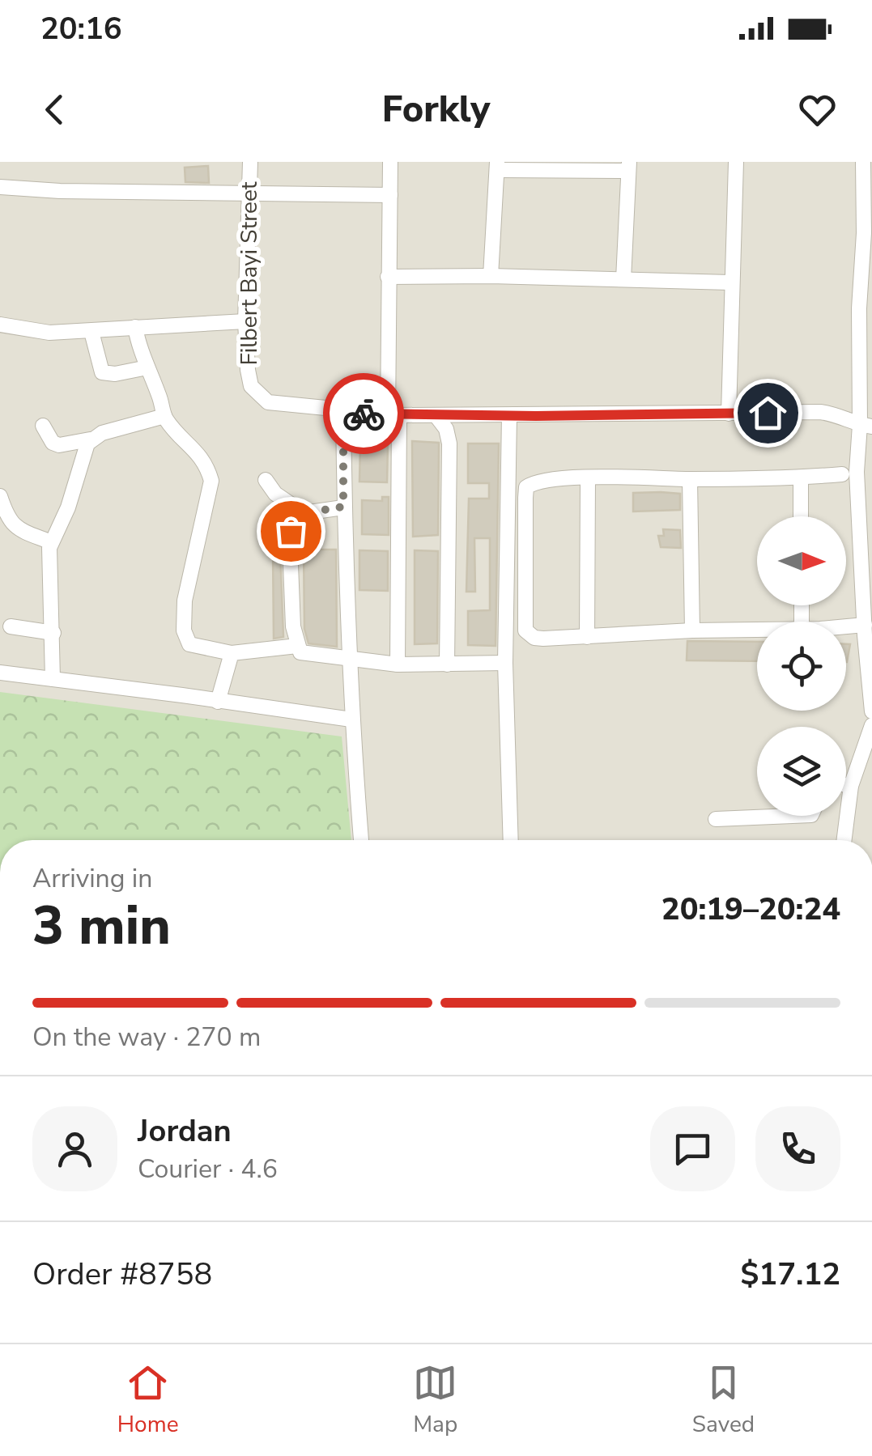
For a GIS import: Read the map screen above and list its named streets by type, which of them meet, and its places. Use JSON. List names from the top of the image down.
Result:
{
  "streets": {
    "street": ["Filbert Bayi Street"]
  },
  "north": "right",
  "page": {
    "status": "20:16",
    "header": "Forkly",
    "heading": ["3 min", "Arriving in", "20:19–20:24"],
    "panel": [
      "Jordan",
      "Courier · 4.6",
      "Order #8758",
      "$17.12"
    ],
    "bar": "On the way · 270 m",
    "tabs": ["Home", "Map", "Saved"]
  }
}
